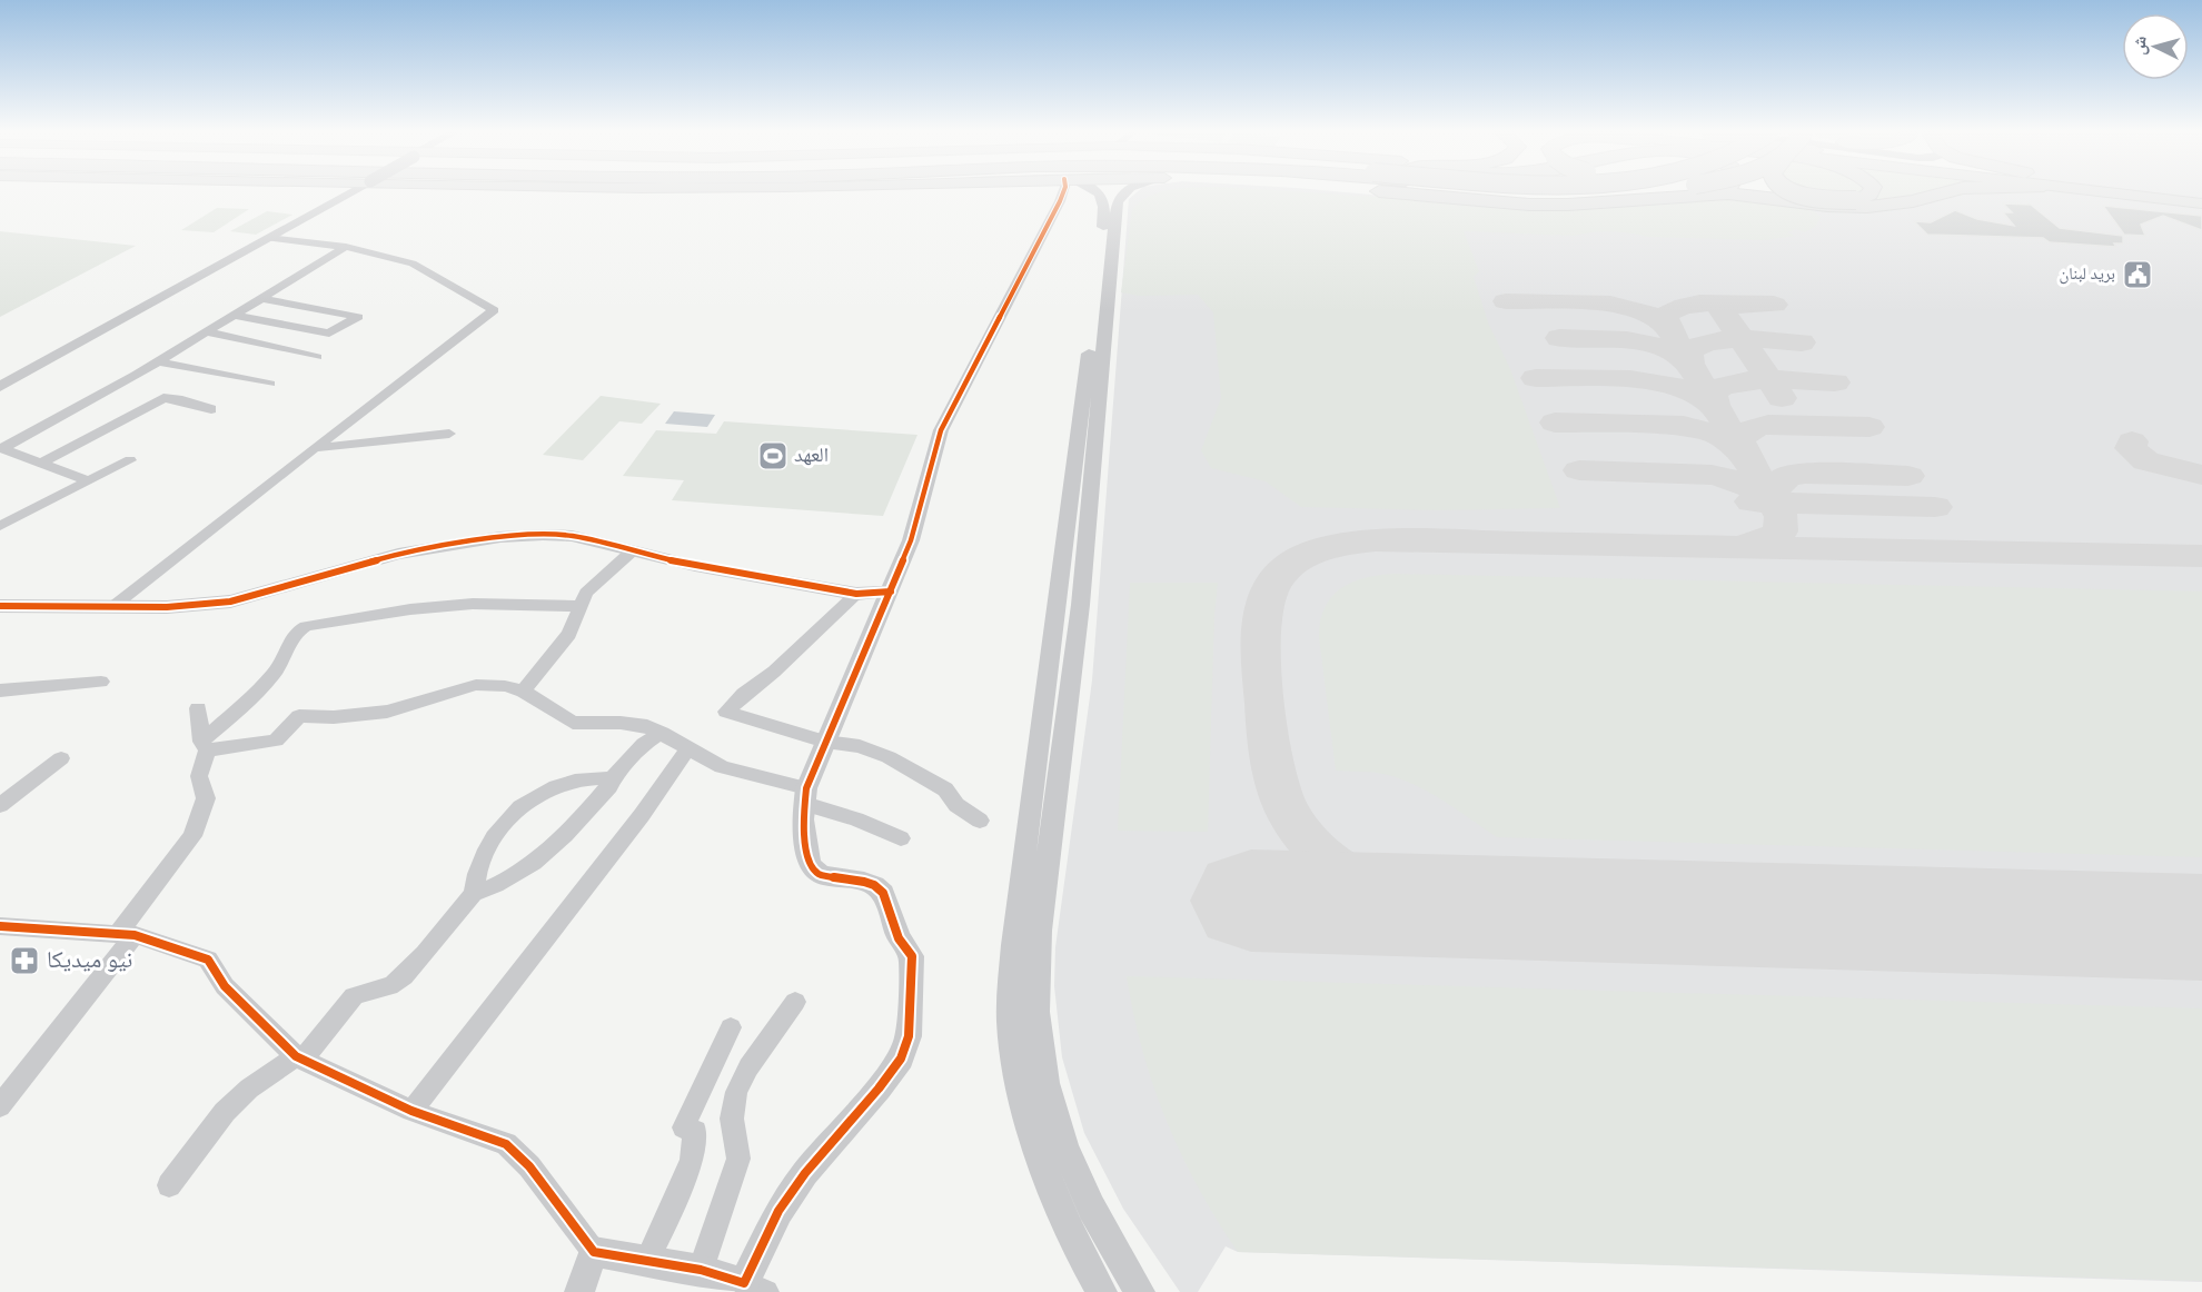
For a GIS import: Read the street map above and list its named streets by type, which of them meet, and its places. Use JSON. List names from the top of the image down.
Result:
{
  "places": {
    "public building": ["بريد لبنان"],
    "sports": ["العهد"],
    "pharmacy": ["نيو ميديكا"]
  },
  "north": "left"
}
